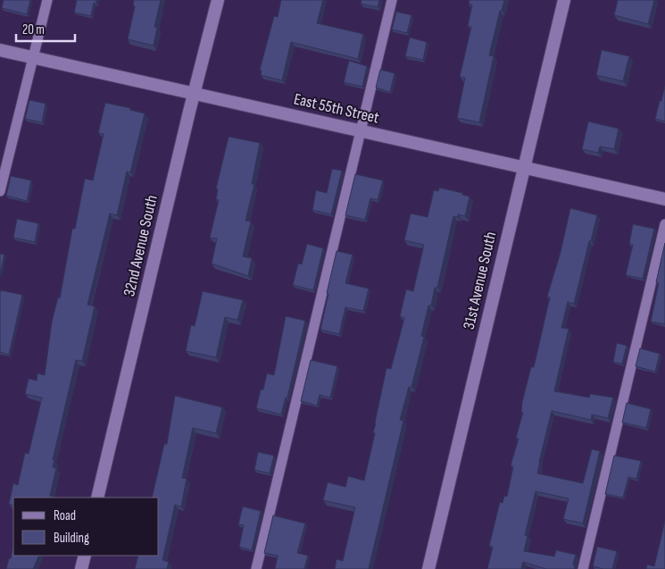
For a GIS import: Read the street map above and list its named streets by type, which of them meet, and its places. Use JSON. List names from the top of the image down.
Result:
{
  "streets": {
    "street": ["East 55th Street", "32nd Avenue South", "31st Avenue South"]
  },
  "crossings": [
    ["East 55th Street", "32nd Avenue South"],
    ["East 55th Street", "31st Avenue South"]
  ],
  "legend": ["Road", "Building"],
  "scale_bar": "20 m"
}
